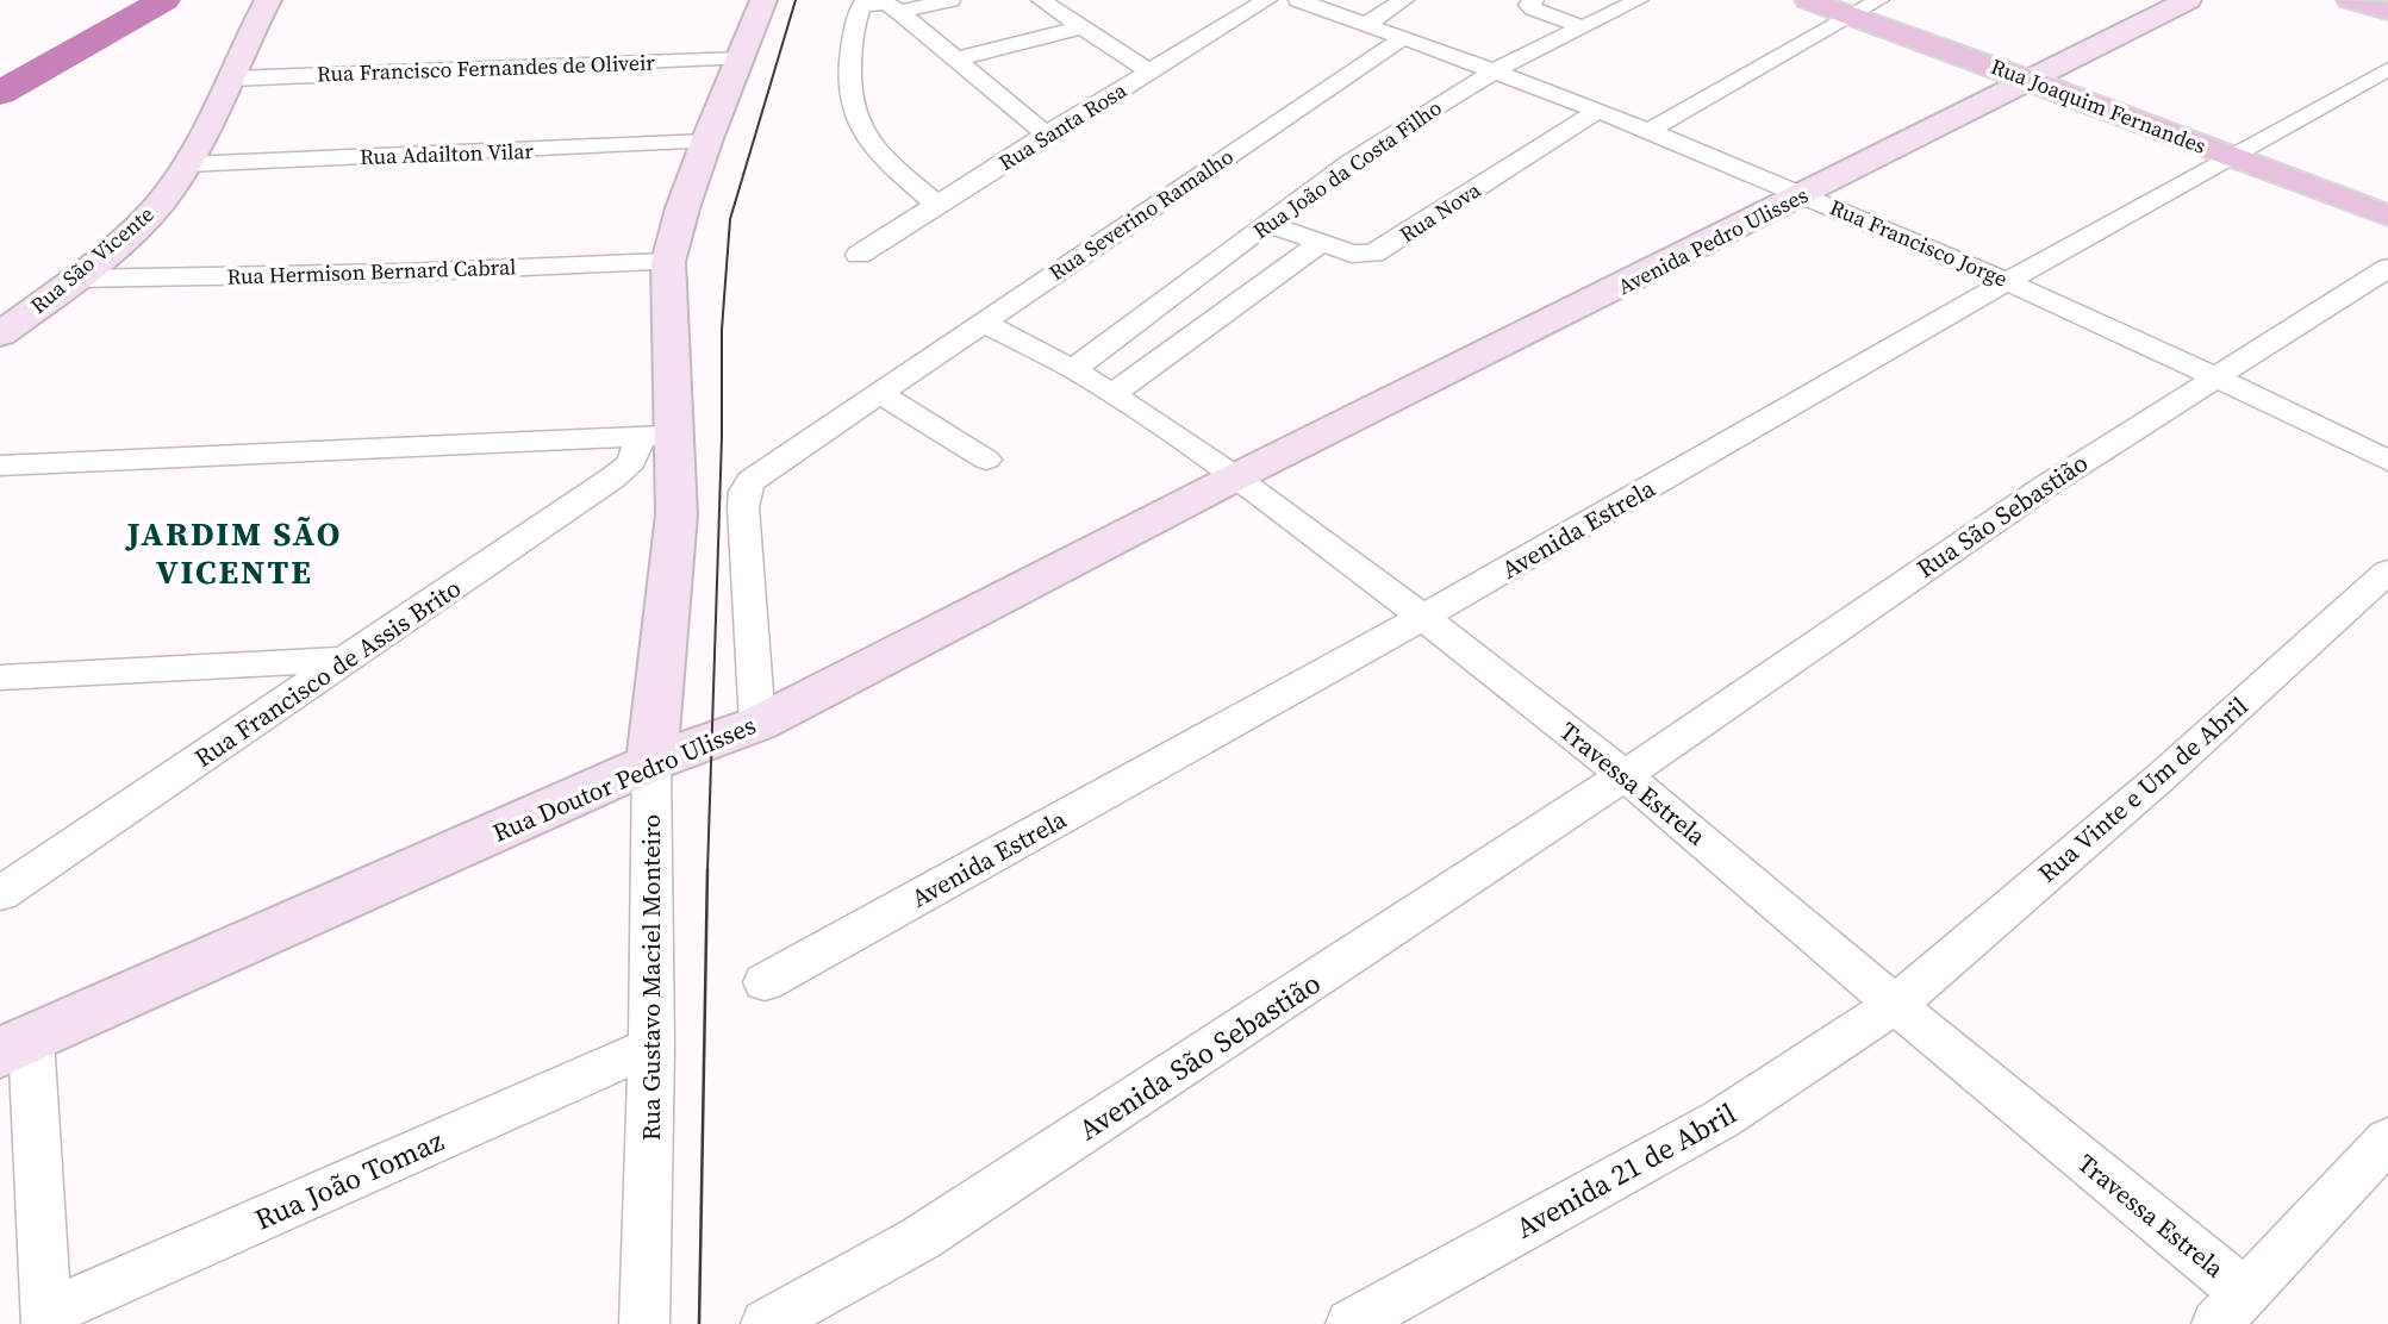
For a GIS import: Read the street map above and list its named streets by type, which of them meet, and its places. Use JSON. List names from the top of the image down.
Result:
{
  "streets": {
    "main road": ["Rua Joaquim Fernandes"],
    "street": [
      "Rua Francisco Fernandes de Oliveir",
      "Rua Santa Rosa",
      "Rua Adailton Vilar",
      "Rua João da Costa Filho",
      "Rua Nova",
      "Rua Severino Ramalho",
      "Avenida Pedro Ulisses",
      "Rua Francisco Jorge",
      "Rua São Vicente",
      "Rua Hermison Bernard Cabral",
      "Rua São Sebastião",
      "Avenida Estrela",
      "Rua Francisco de Assis Brito",
      "Rua Doutor Pedro Ulisses",
      "Travessa Estrela",
      "Rua Vinte e Um de Abril",
      "Rua Gustavo Maciel Monteiro",
      "Avenida São Sebastião",
      "Avenida 21 de Abril",
      "Rua João Tomaz"
    ]
  },
  "crossings": [
    ["Rua Francisco Fernandes de Oliveir", "Rua São Vicente"],
    ["Rua Francisco Fernandes de Oliveir", "Rua Gustavo Maciel Monteiro"],
    ["Rua Joaquim Fernandes", "Avenida Pedro Ulisses"],
    ["Rua Joaquim Fernandes", "Avenida Estrela"],
    ["Rua Adailton Vilar", "Rua São Vicente"],
    ["Rua Adailton Vilar", "Rua Gustavo Maciel Monteiro"],
    ["Rua João da Costa Filho", "Rua Nova"],
    ["Rua João da Costa Filho", "Rua Francisco Jorge"],
    ["Rua João da Costa Filho", "Travessa Estrela"],
    ["Rua Nova", "Rua Francisco Jorge"],
    ["Rua Severino Ramalho", "Rua Francisco Jorge"],
    ["Rua Severino Ramalho", "Rua Doutor Pedro Ulisses"],
    ["Rua Severino Ramalho", "Travessa Estrela"],
    ["Avenida Pedro Ulisses", "Rua Francisco Jorge"],
    ["Avenida Pedro Ulisses", "Rua Doutor Pedro Ulisses"],
    ["Avenida Pedro Ulisses", "Travessa Estrela"],
    ["Rua Francisco Jorge", "Rua São Sebastião"],
    ["Rua Francisco Jorge", "Avenida Estrela"],
    ["Rua São Vicente", "Rua Hermison Bernard Cabral"],
    ["Rua Hermison Bernard Cabral", "Rua Gustavo Maciel Monteiro"],
    ["Rua São Sebastião", "Travessa Estrela"],
    ["Rua São Sebastião", "Avenida São Sebastião"],
    ["Avenida Estrela", "Travessa Estrela"],
    ["Rua Francisco de Assis Brito", "Rua Gustavo Maciel Monteiro"],
    ["Rua Doutor Pedro Ulisses", "Travessa Estrela"],
    ["Rua Doutor Pedro Ulisses", "Rua Gustavo Maciel Monteiro"],
    ["Travessa Estrela", "Rua Vinte e Um de Abril"],
    ["Travessa Estrela", "Avenida São Sebastião"],
    ["Travessa Estrela", "Avenida 21 de Abril"],
    ["Rua Vinte e Um de Abril", "Avenida 21 de Abril"],
    ["Rua Gustavo Maciel Monteiro", "Rua João Tomaz"]
  ],
  "districts": ["JARDIM SÃO VICENTE"]
}
